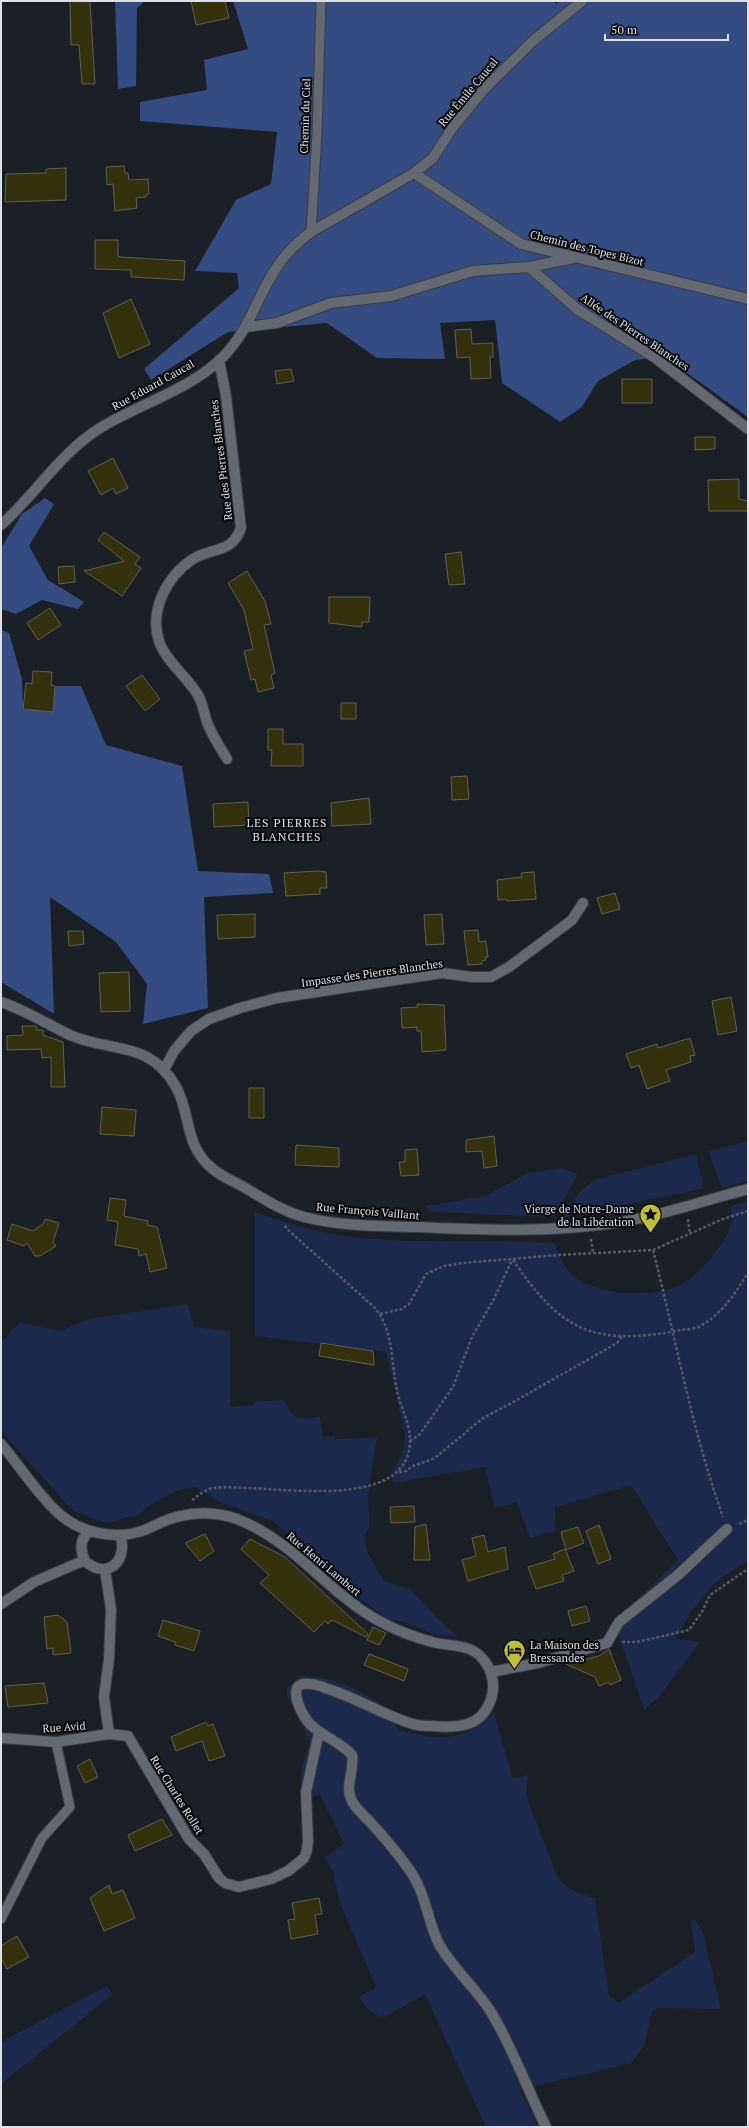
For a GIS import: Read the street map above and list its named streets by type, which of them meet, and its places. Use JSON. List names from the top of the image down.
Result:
{
  "streets": {
    "street": [
      "Rue Émile Caucal",
      "Chemin des Topes Bizot",
      "Allée des Pierres Blanches",
      "Rue Eduard Caucal",
      "Rue des Pierres Blanches",
      "Impasse des Pierres Blanches",
      "Rue François Vaillant",
      "Rue Henri Lambert",
      "Rue Avid",
      "Rue Charles Rollet"
    ],
    "lane": ["Chemin du Ciel"]
  },
  "crossings": [
    ["Rue Émile Caucal", "Chemin du Ciel"],
    ["Rue Émile Caucal", "Chemin des Topes Bizot"],
    ["Rue Émile Caucal", "Rue Eduard Caucal"],
    ["Chemin du Ciel", "Rue Eduard Caucal"],
    ["Rue Eduard Caucal", "Rue des Pierres Blanches"],
    ["Impasse des Pierres Blanches", "Rue François Vaillant"],
    ["Rue Avid", "Rue Charles Rollet"]
  ],
  "districts": ["LES PIERRES BLANCHES"],
  "places": {
    "place": ["Vierge de Notre-Dame de la Libération"],
    "hotel": ["La Maison des Bressandes"]
  },
  "scale_bar": "50 m"
}
